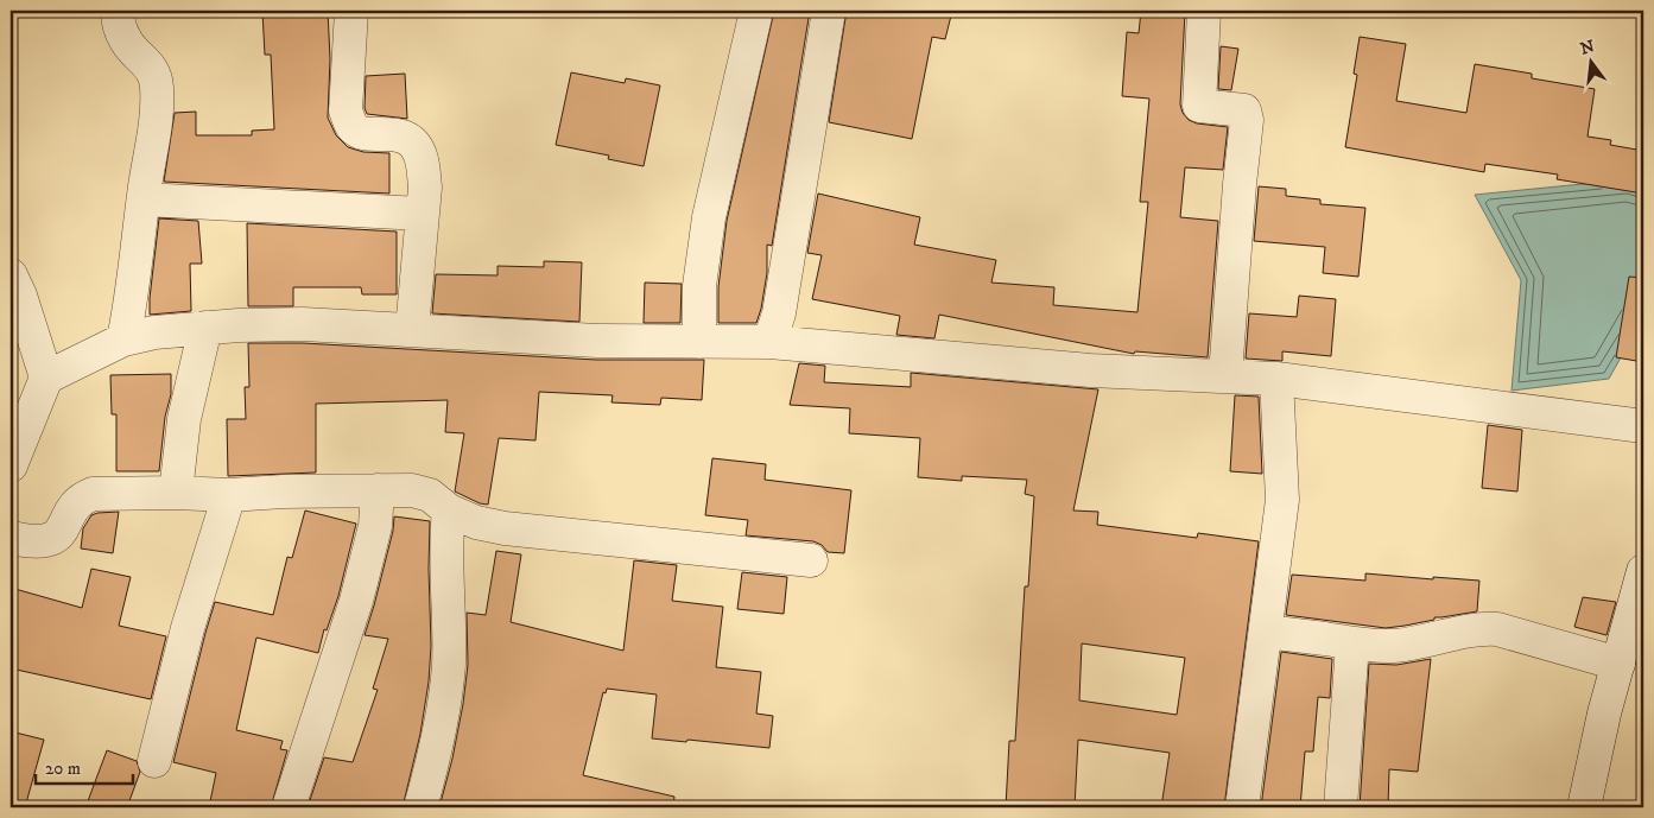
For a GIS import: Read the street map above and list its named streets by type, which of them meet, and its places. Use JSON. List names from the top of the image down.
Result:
{
  "scale_bar": "20 m",
  "north": "top"
}
